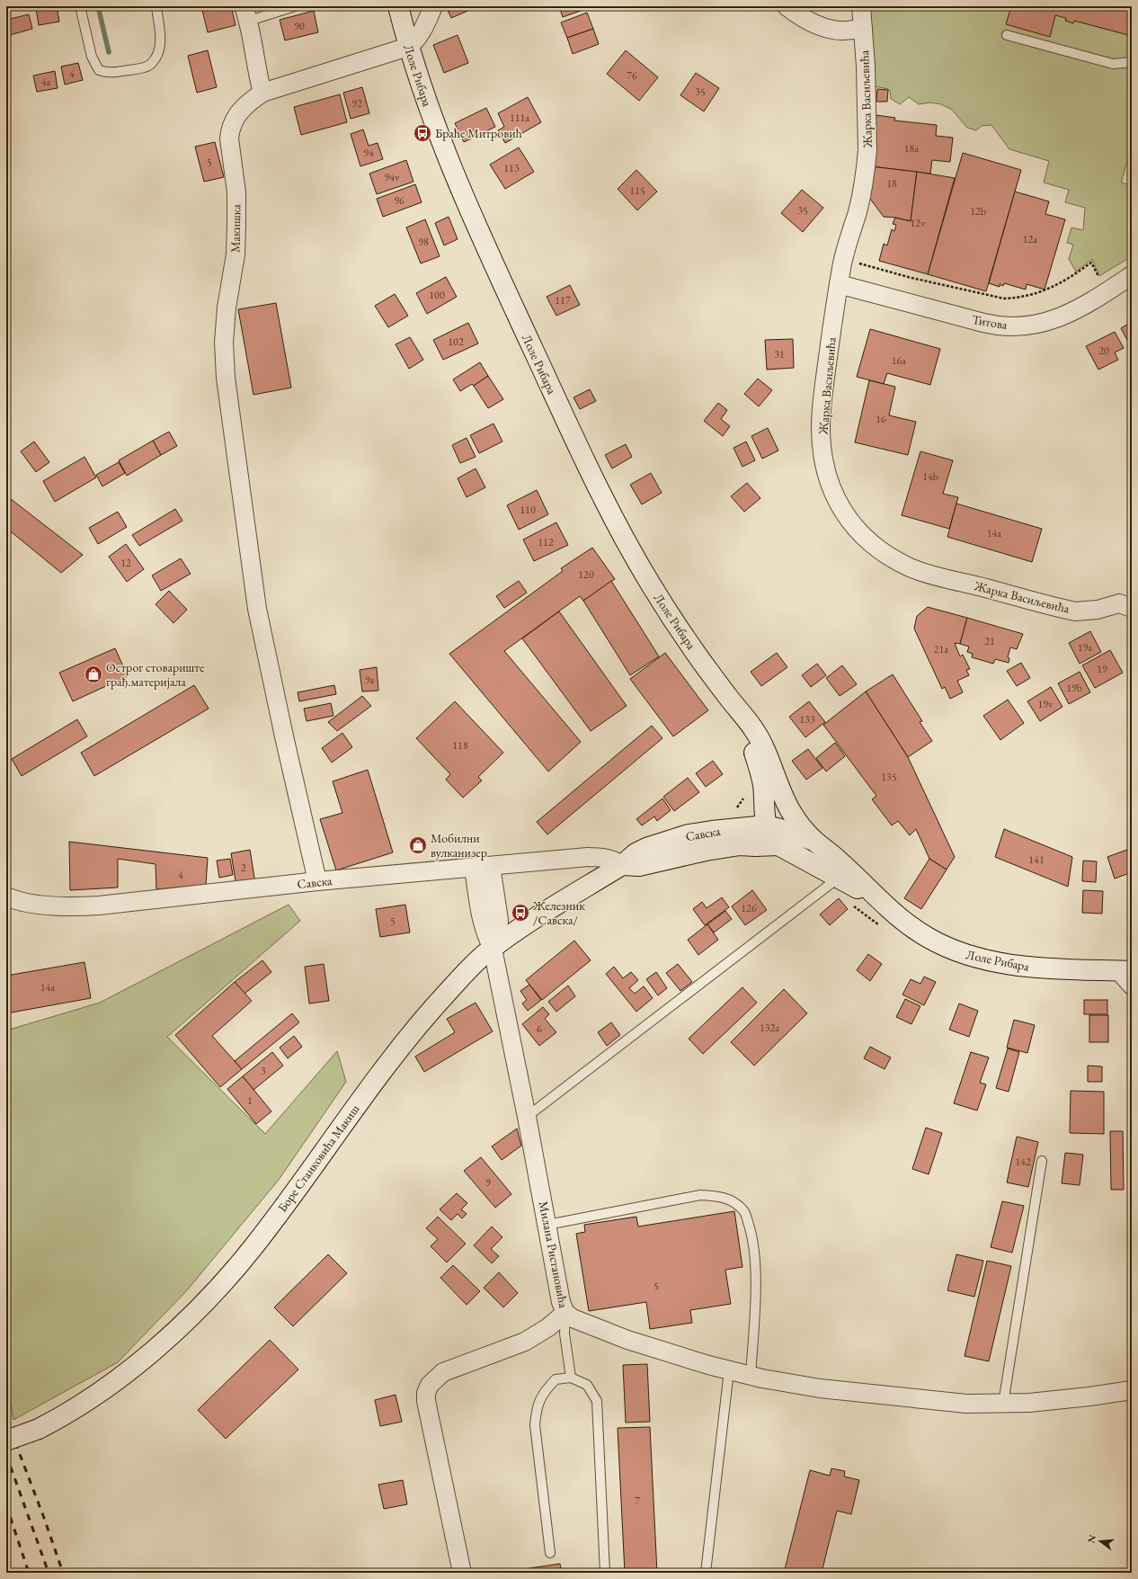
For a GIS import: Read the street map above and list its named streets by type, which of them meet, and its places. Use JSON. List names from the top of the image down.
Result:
{
  "streets": {
    "main road": ["Лоле Рибара", "Савска", "Боре Станковића Макиш"],
    "street": [
      "Жарка Васиљевића",
      "Макишка",
      "Титова",
      "Милана Ристановића"
    ]
  },
  "crossings": [
    ["Лоле Рибара", "Макишка"],
    ["Лоле Рибара", "Савска"],
    ["Жарка Васиљевића", "Титова"],
    ["Макишка", "Савска"],
    ["Савска", "Боре Станковића Макиш"],
    ["Савска", "Милана Ристановића"],
    ["Боре Станковића Макиш", "Милана Ристановића"]
  ],
  "places": {
    "bus stop": ["Браће Митровић", "Железник /Савска/"],
    "shop": ["Острог стовариште грађ.материјала", "Мобилни вулканизер"]
  },
  "house_numbers": [
    "90",
    "4",
    "76",
    "4a",
    "35",
    "92",
    "111a",
    "18a",
    "94",
    "5",
    "113",
    "94v",
    "18",
    "115",
    "96",
    "35",
    "12b",
    "12v",
    "12a",
    "98",
    "100",
    "117",
    "102",
    "20",
    "31",
    "16a",
    "16",
    "14b",
    "110",
    "14a",
    "112",
    "12",
    "120",
    "21",
    "19a",
    "21a",
    "19",
    "9a",
    "19b",
    "19v",
    "133",
    "118",
    "135",
    "141",
    "2",
    "4",
    "126",
    "5",
    "14a",
    "132a",
    "6",
    "3",
    "1",
    "142",
    "9",
    "5",
    "7"
  ],
  "north": "left"
}
